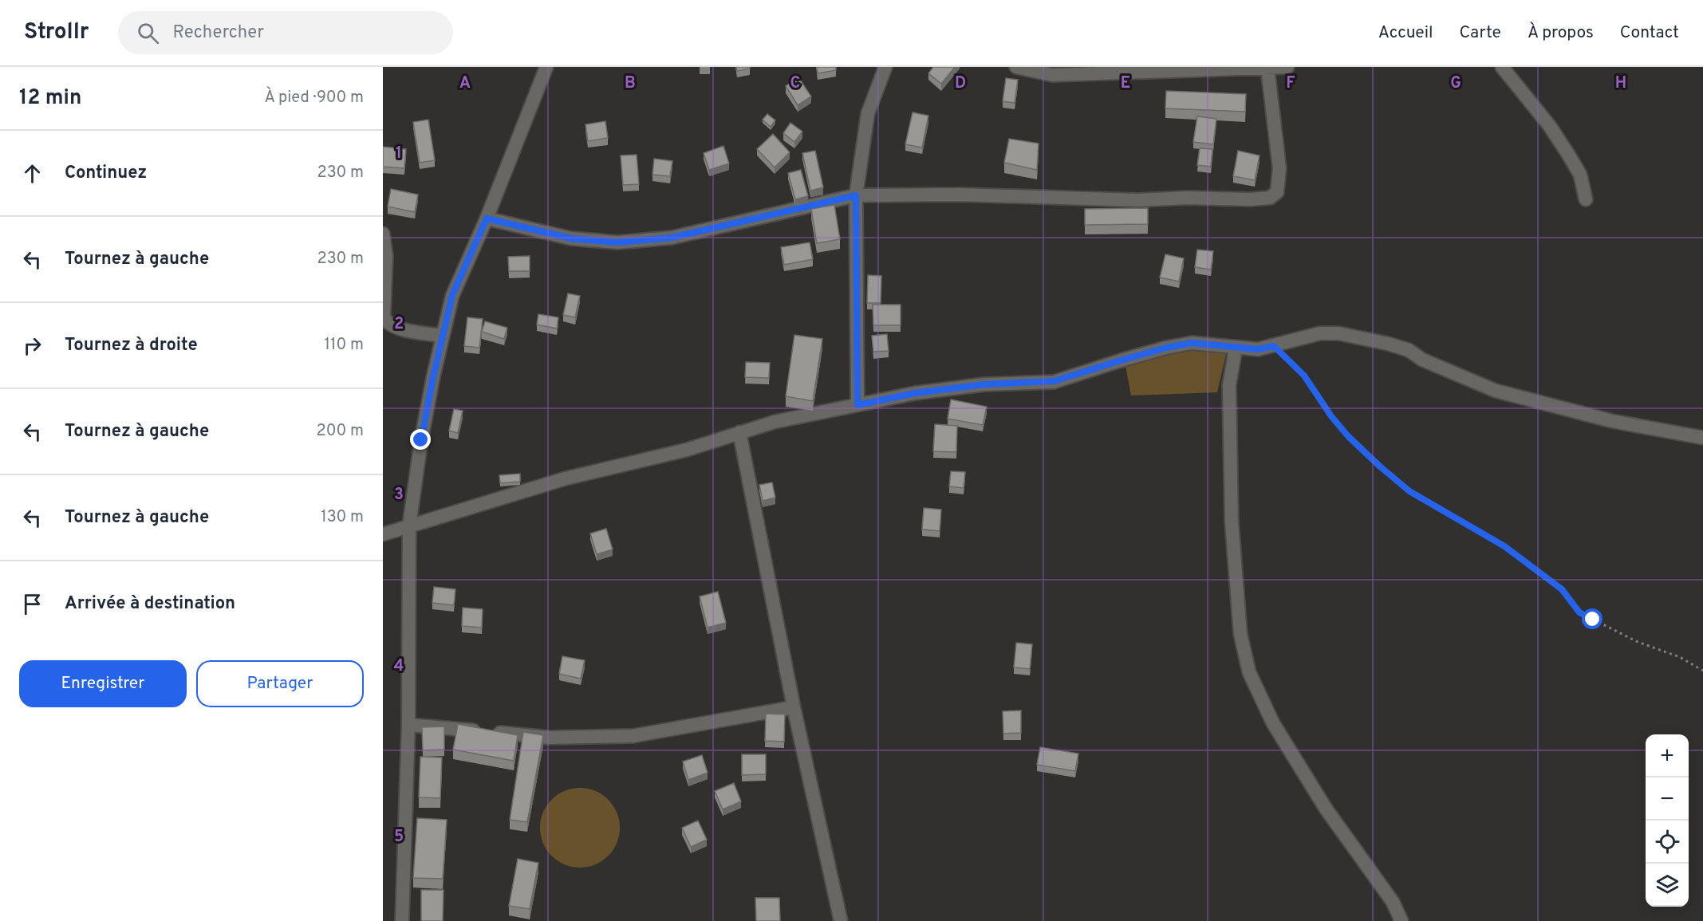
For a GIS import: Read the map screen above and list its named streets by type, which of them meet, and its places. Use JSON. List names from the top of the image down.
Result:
{
  "page": {
    "header": "Strollr",
    "search": "Rechercher",
    "nav": [
      "Accueil",
      "Carte",
      "À propos",
      "Contact"
    ],
    "heading": ["12 min", "À pied · 900 m"],
    "list": [
      ["Continuez", "230 m"],
      ["Tournez à gauche", "230 m"],
      ["Tournez à droite", "110 m"],
      ["Tournez à gauche", "200 m"],
      ["Tournez à gauche", "130 m"],
      "Arrivée à destination"
    ],
    "buttons": ["Enregistrer", "Partager"],
    "map_buttons": ["+", "−"]
  },
  "grid": {
    "columns": [
      "A",
      "B",
      "C",
      "D",
      "E",
      "F",
      "G",
      "H"
    ],
    "rows": [
      "1",
      "2",
      "3",
      "4",
      "5"
    ]
  }
}
